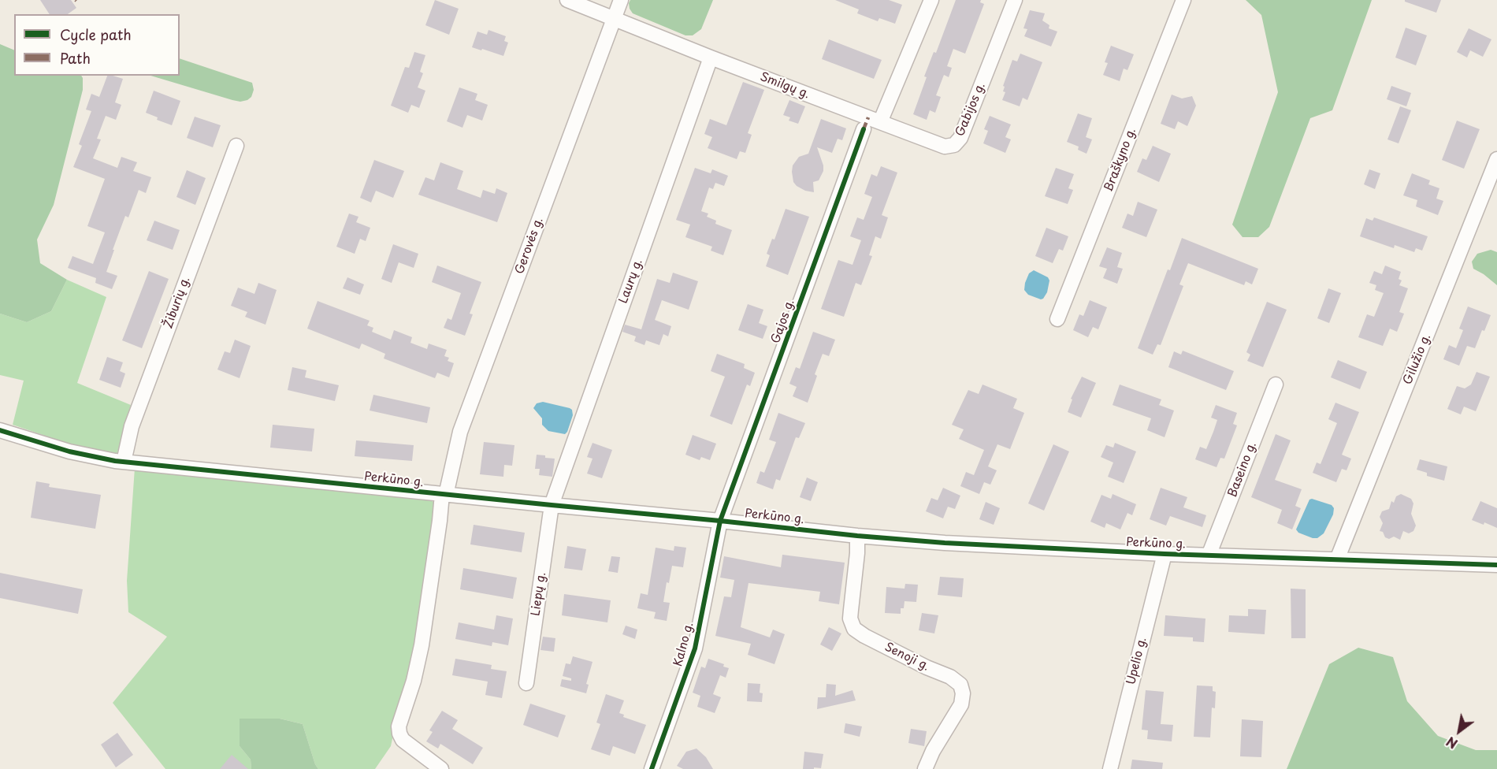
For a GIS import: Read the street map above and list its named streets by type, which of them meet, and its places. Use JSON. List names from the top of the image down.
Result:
{
  "streets": {
    "street": [
      "Smilgų g.",
      "Gabijos g.",
      "Braškyno g.",
      "Gerovės g.",
      "Laurų g.",
      "Žiburių g.",
      "Gajos g.",
      "Gilužio g.",
      "Baseino g.",
      "Perkūno g.",
      "Liepų g.",
      "Kalno g.",
      "Senoji g.",
      "Upelio g."
    ]
  },
  "crossings": [
    ["Smilgų g.", "Gabijos g."],
    ["Smilgų g.", "Gerovės g."],
    ["Smilgų g.", "Laurų g."],
    ["Gerovės g.", "Perkūno g."],
    ["Laurų g.", "Perkūno g."],
    ["Laurų g.", "Liepų g."],
    ["Žiburių g.", "Perkūno g."],
    ["Gajos g.", "Perkūno g."],
    ["Gajos g.", "Kalno g."],
    ["Gilužio g.", "Perkūno g."],
    ["Baseino g.", "Perkūno g."],
    ["Perkūno g.", "Liepų g."],
    ["Perkūno g.", "Kalno g."],
    ["Perkūno g.", "Senoji g."],
    ["Perkūno g.", "Upelio g."]
  ],
  "legend": ["Cycle path", "Path"],
  "north": "bottom left"
}
